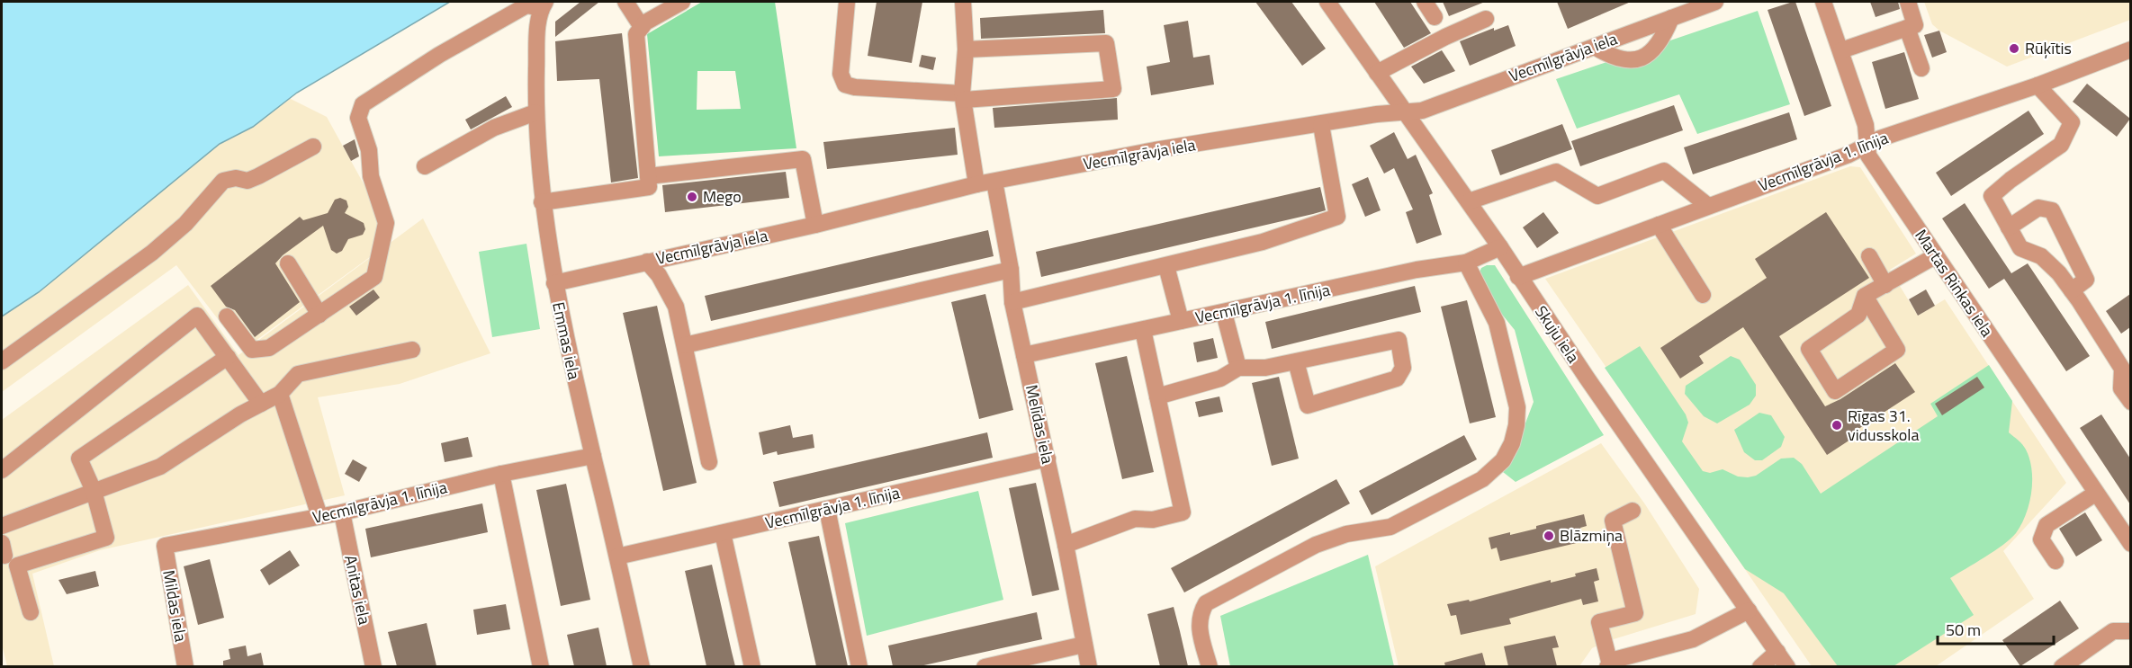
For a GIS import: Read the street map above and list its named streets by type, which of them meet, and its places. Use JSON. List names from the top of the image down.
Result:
{
  "streets": {
    "street": [
      "Vecmīlgrāvja iela",
      "Vecmīlgrāvja 1. līnija",
      "Martas Rinkas iela",
      "Skuju iela",
      "Emmas iela",
      "Melīdas iela",
      "Anitas iela",
      "Mildas iela"
    ]
  },
  "crossings": [
    ["Vecmīlgrāvja iela", "Skuju iela"],
    ["Vecmīlgrāvja iela", "Emmas iela"],
    ["Vecmīlgrāvja iela", "Melīdas iela"],
    ["Vecmīlgrāvja 1. līnija", "Martas Rinkas iela"],
    ["Vecmīlgrāvja 1. līnija", "Skuju iela"],
    ["Vecmīlgrāvja 1. līnija", "Emmas iela"],
    ["Vecmīlgrāvja 1. līnija", "Melīdas iela"],
    ["Vecmīlgrāvja 1. līnija", "Anitas iela"],
    ["Vecmīlgrāvja 1. līnija", "Mildas iela"]
  ],
  "places": [
    "Rūķītis",
    "Mego",
    "Rīgas 31. vidusskola",
    "Blāzmiņa"
  ],
  "scale_bar": "50 m"
}
